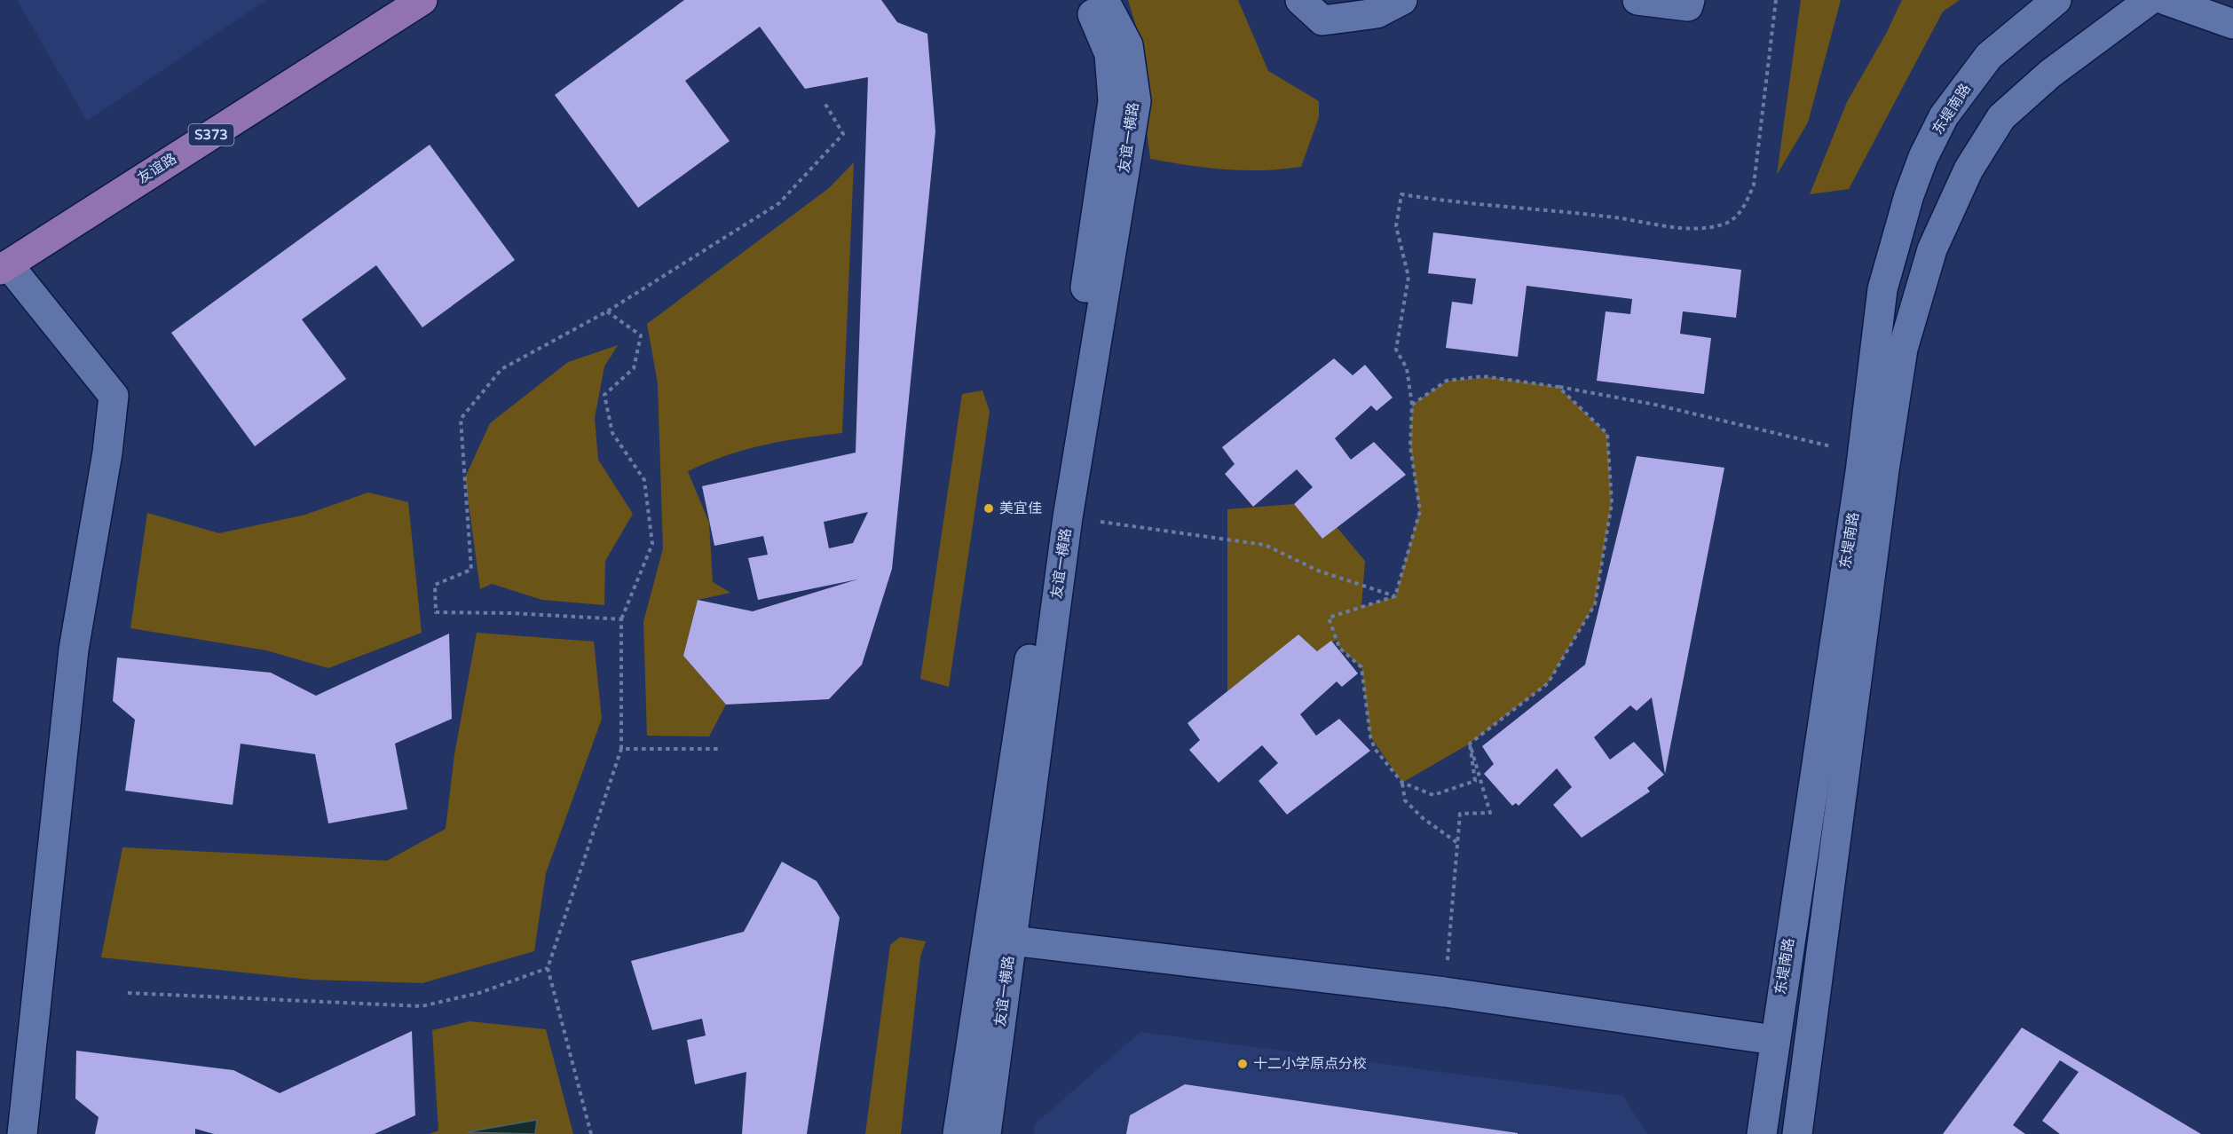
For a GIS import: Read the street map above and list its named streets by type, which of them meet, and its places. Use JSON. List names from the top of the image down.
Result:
{
  "streets": {
    "main road": ["S373", "友谊路"],
    "street": ["东堤南路", "友谊一横路"]
  },
  "places": ["美宜佳", "十二小学原点分校"]
}
